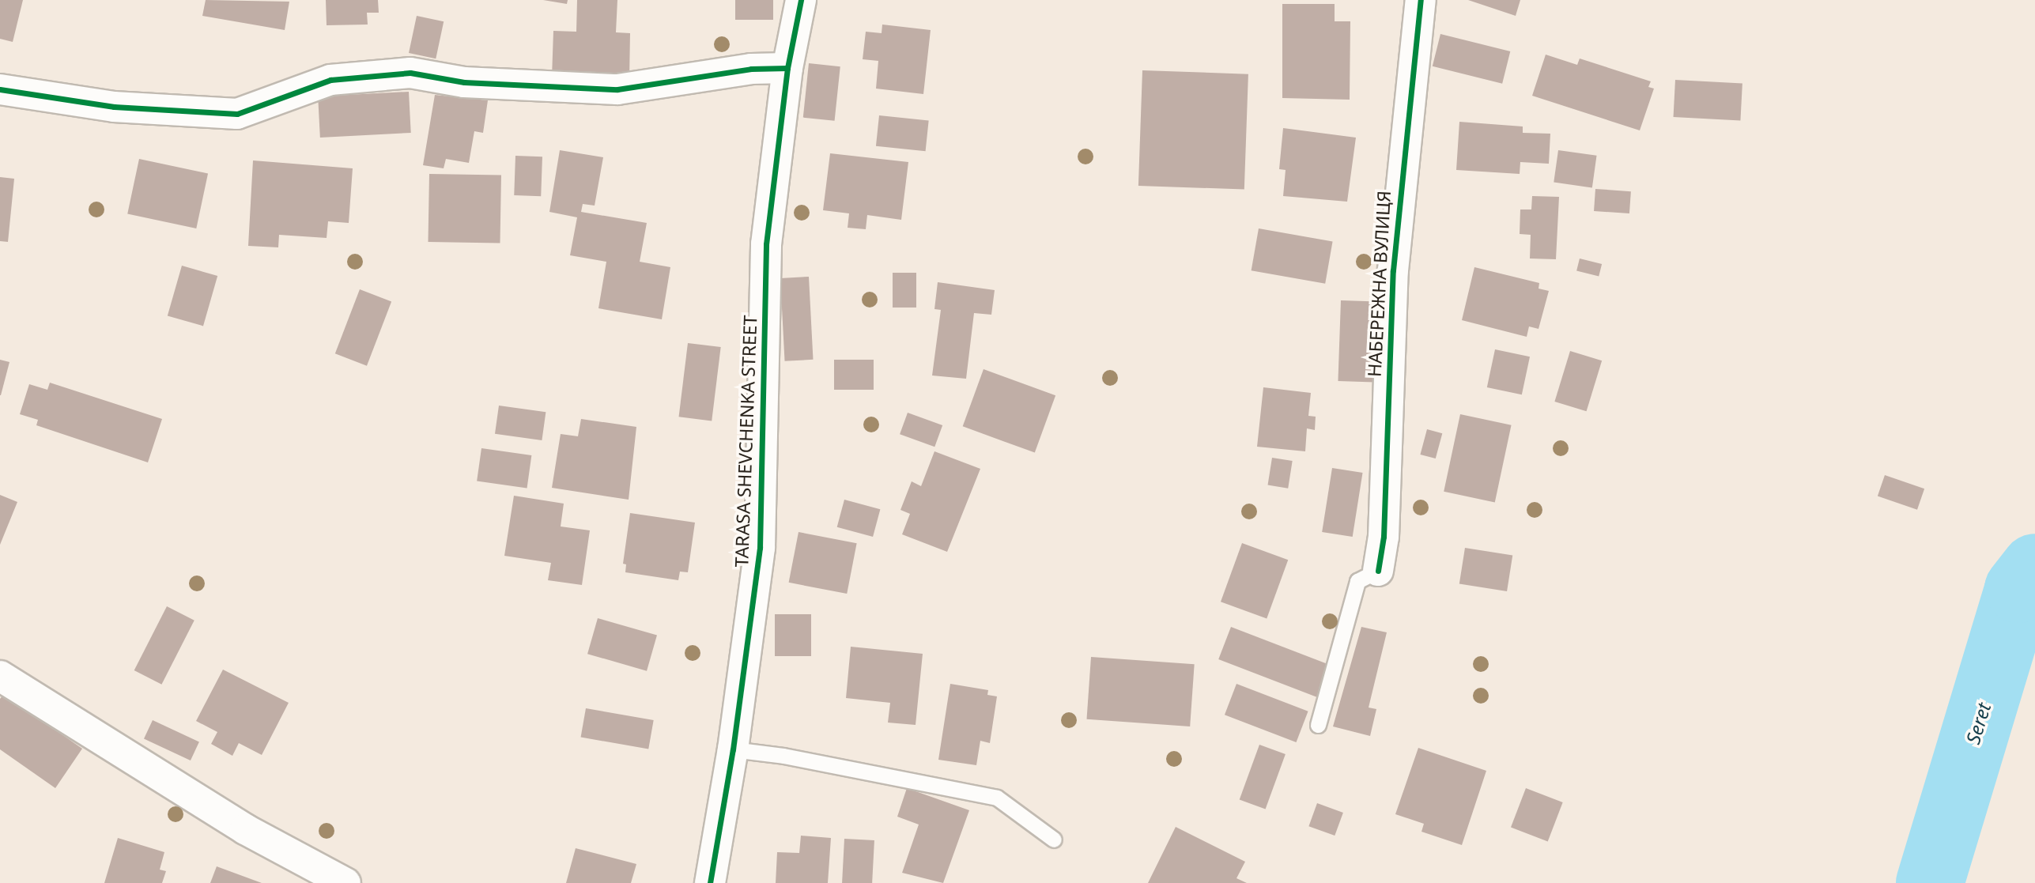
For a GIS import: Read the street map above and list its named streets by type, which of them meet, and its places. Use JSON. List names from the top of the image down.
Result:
{
  "streets": {
    "street": ["НАБЕРЕЖНА ВУЛИЦЯ", "TARASA SHEVCHENKA STREET"]
  },
  "water": ["Seret"]
}
